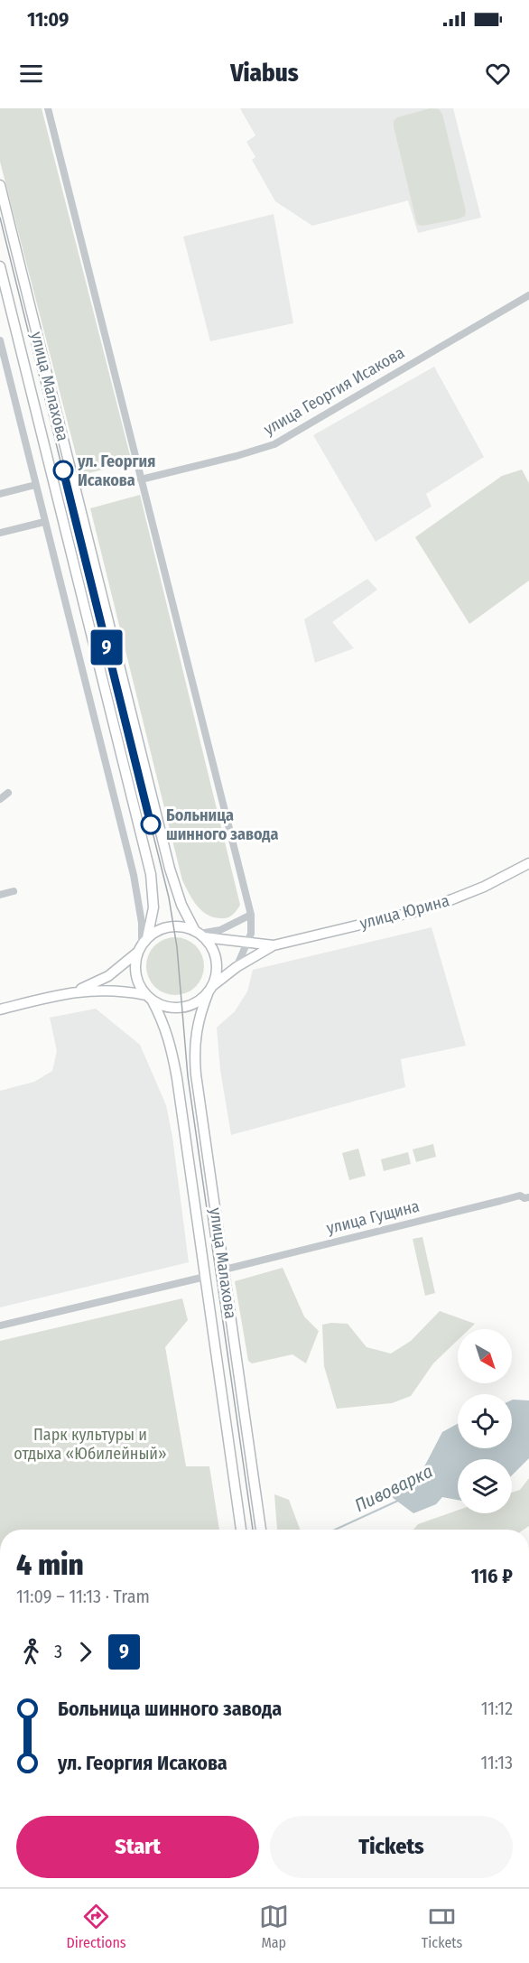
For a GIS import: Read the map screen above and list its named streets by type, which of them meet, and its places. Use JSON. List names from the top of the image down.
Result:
{
  "streets": {
    "main road": ["улица Малахова", "улица Юрина"],
    "street": ["улица Георгия Исакова", "улица Гущина"]
  },
  "crossings": [
    ["улица Малахова", "улица Юрина"],
    ["улица Малахова", "улица Гущина"]
  ],
  "water": ["Пивоварка"],
  "parks": ["Парк культуры и отдыха «Юбилейный»"],
  "places": ["ул. Георгия Исакова", "Больница шинного завода"],
  "lines": ["tram line 9"],
  "north": "bottom right",
  "page": {
    "status": "11:09",
    "header": "Viabus",
    "on_map": "9",
    "heading": ["4 min", "11:09 – 11:13 · Tram", "116 ₽"],
    "legs": ["3", "9"],
    "list": [
      {
        "name": "Больница шинного завода",
        "value": "11:12"
      },
      {
        "name": "ул. Георгия Исакова",
        "value": "11:13"
      }
    ],
    "buttons": ["Start", "Tickets"],
    "tabs": ["Directions", "Map", "Tickets"]
  }
}
